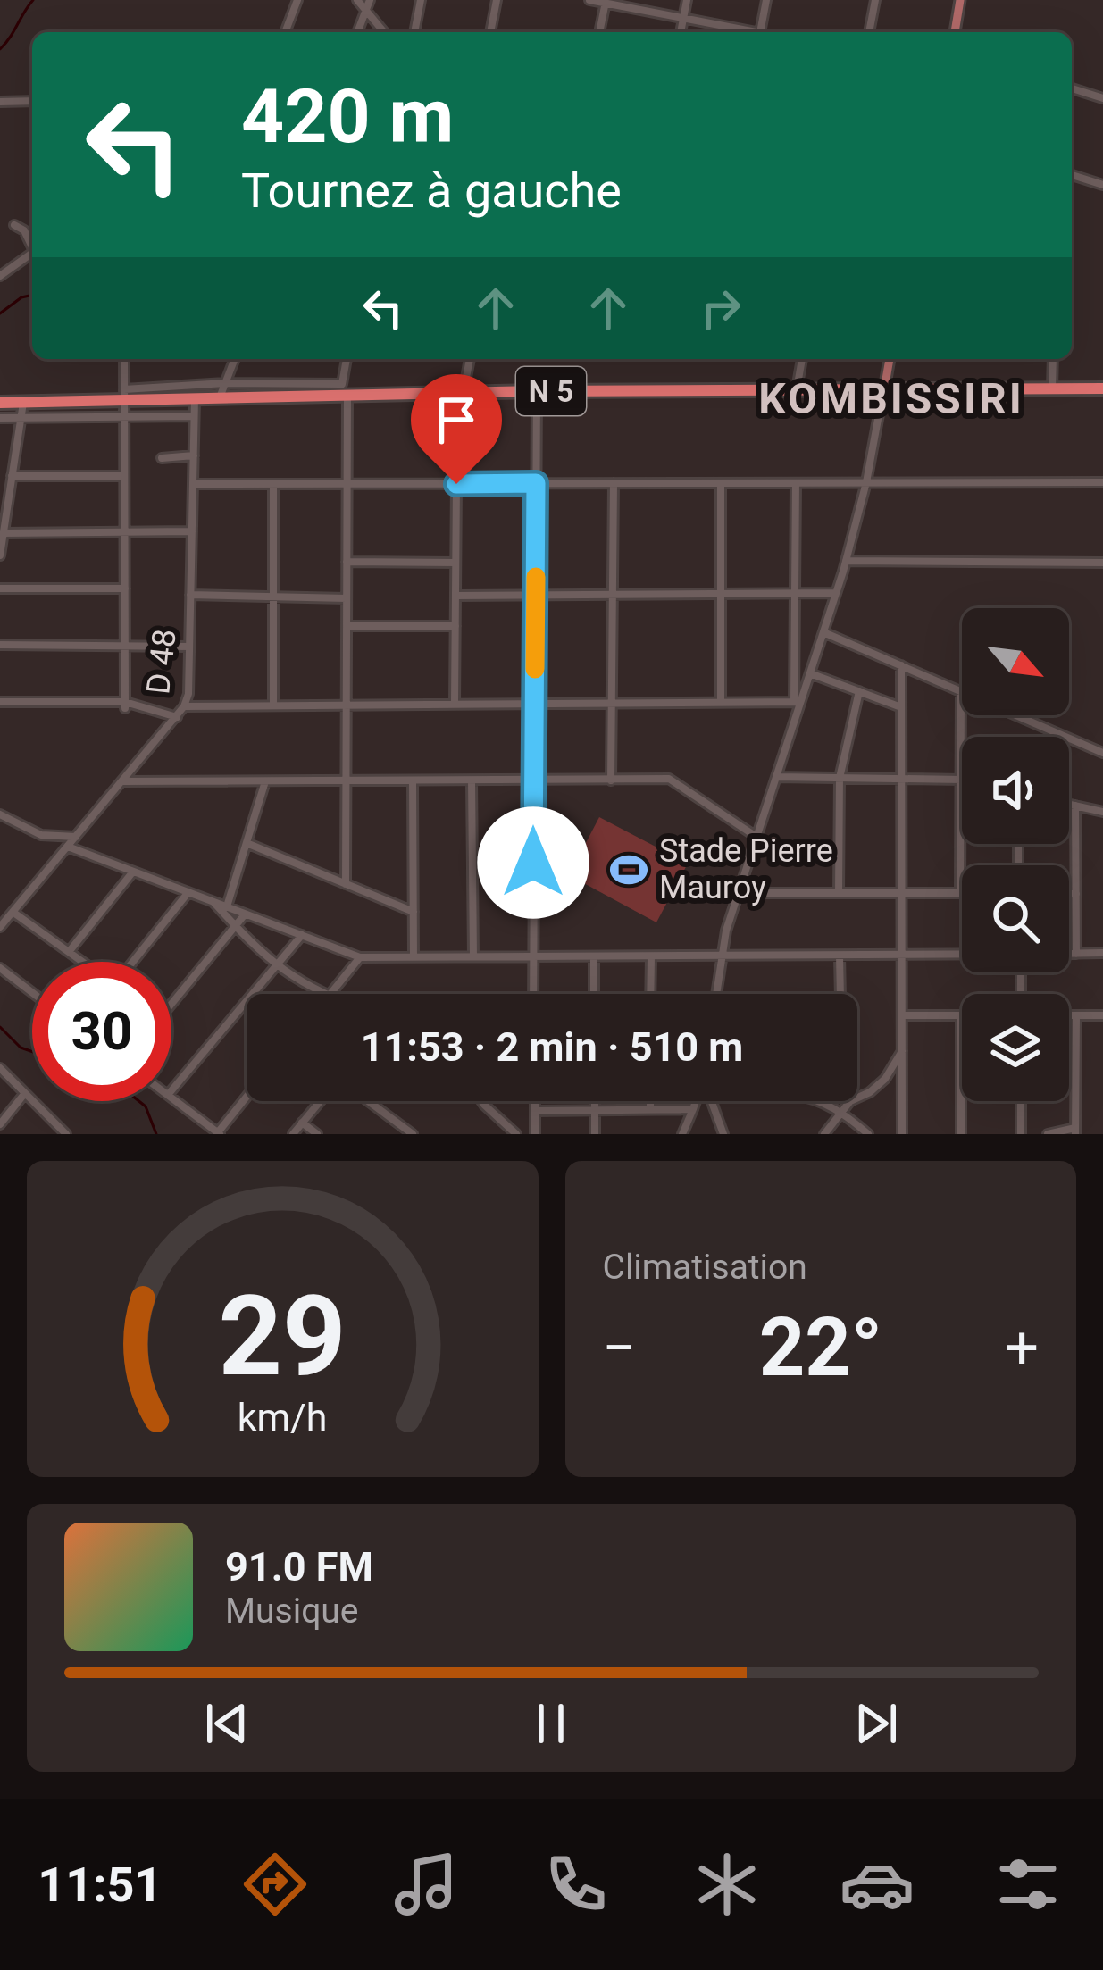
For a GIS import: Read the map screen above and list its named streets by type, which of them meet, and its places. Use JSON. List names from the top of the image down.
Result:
{
  "streets": {
    "highway": ["N 5"],
    "street": ["D 48"]
  },
  "crossings": [
    ["N 5", "D 48"]
  ],
  "districts": ["KOMBISSIRI"],
  "places": {
    "sports": ["Stade Pierre Mauroy"]
  },
  "north": "bottom right",
  "page": {
    "turn": ["420 m", "Tournez à gauche"],
    "limit": "30",
    "trip": "11:53 · 2 min · 510 m",
    "tile": "Climatisation",
    "heat": ["−", "22°", "+"],
    "song": ["91.0 FM", "Musique"],
    "tabs": "11:51",
    "gauge": ["29", "km/h"]
  }
}
